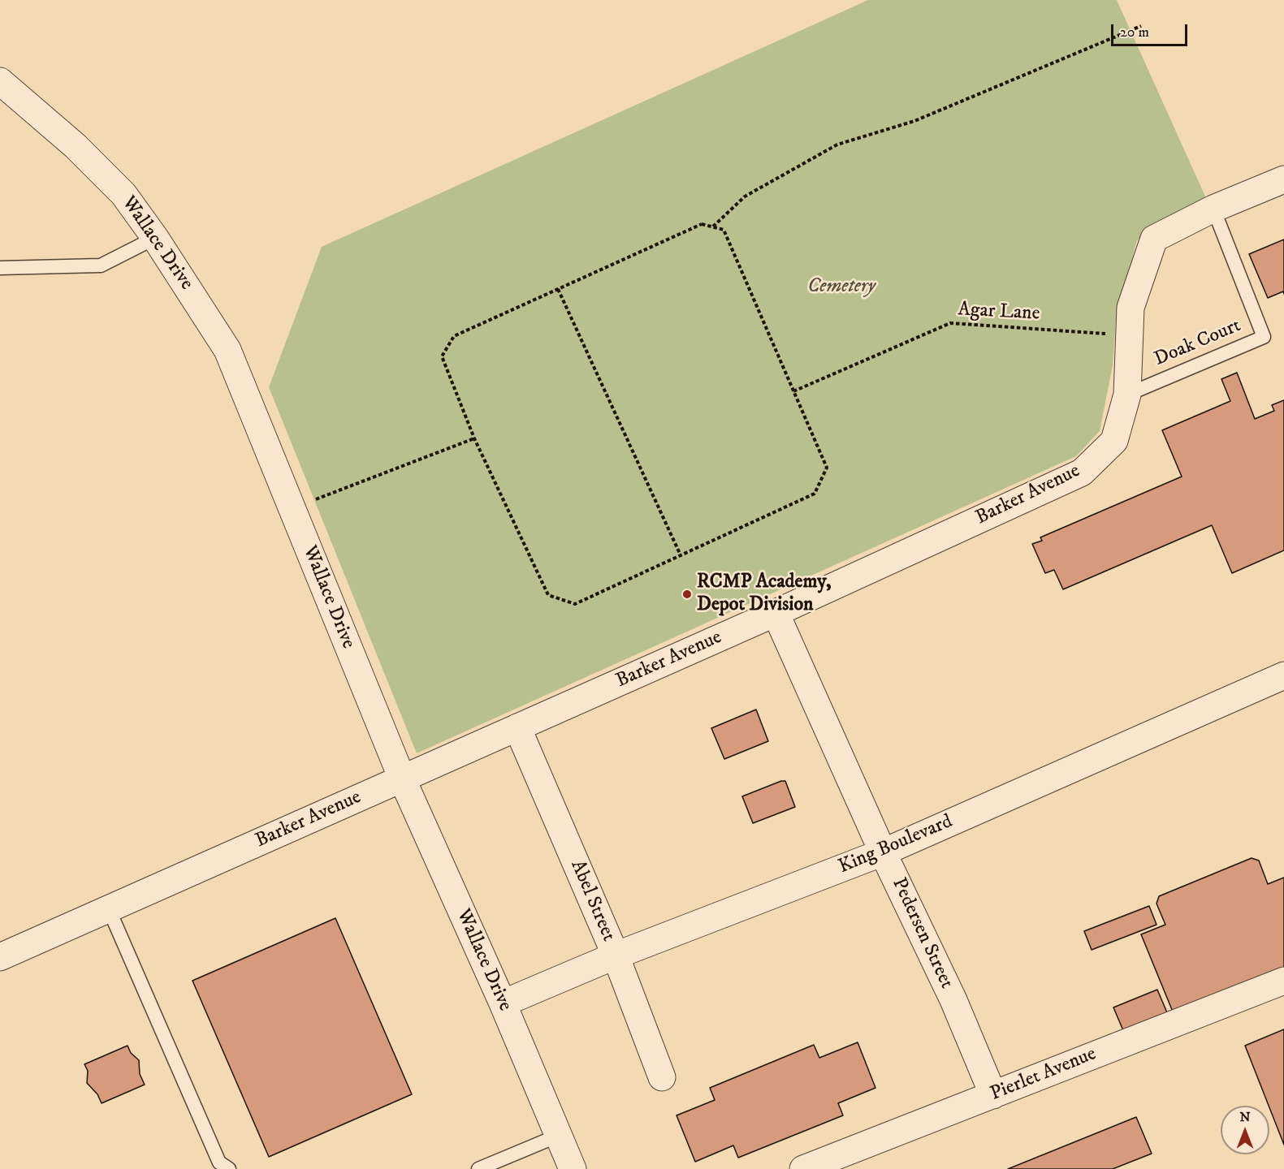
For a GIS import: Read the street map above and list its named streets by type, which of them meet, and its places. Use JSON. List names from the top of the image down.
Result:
{
  "streets": {
    "street": [
      "Wallace Drive",
      "Barker Avenue",
      "King Boulevard",
      "Abel Street",
      "Pedersen Street",
      "Pierlet Avenue"
    ],
    "lane": ["Doak Court"],
    "path": ["Agar Lane"]
  },
  "crossings": [
    ["Wallace Drive", "Barker Avenue"],
    ["Wallace Drive", "King Boulevard"],
    ["Agar Lane", "Barker Avenue"],
    ["Doak Court", "Barker Avenue"],
    ["Barker Avenue", "Abel Street"],
    ["Barker Avenue", "Pedersen Street"],
    ["King Boulevard", "Abel Street"],
    ["King Boulevard", "Pedersen Street"],
    ["Pedersen Street", "Pierlet Avenue"]
  ],
  "parks": ["Cemetery"],
  "places": ["RCMP Academy, Depot Division"],
  "scale_bar": "20 m",
  "north": "top"
}
